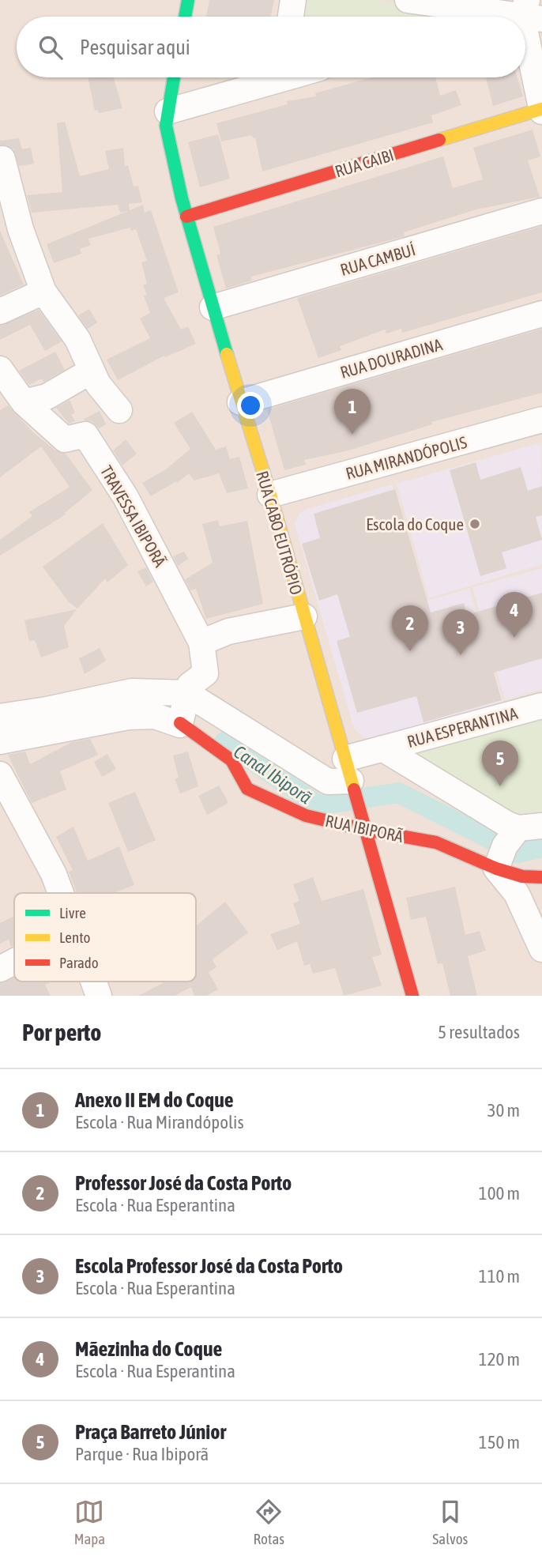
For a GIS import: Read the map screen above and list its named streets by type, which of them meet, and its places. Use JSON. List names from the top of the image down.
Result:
{
  "streets": {
    "street": [
      "RUA CAIBI",
      "RUA CAMBUÍ",
      "RUA DOURADINA",
      "RUA MIRANDÓPOLIS",
      "TRAVESSA IBIPORÃ",
      "RUA CABO EUTRÓPIO",
      "RUA ESPERANTINA",
      "RUA IBIPORÃ"
    ]
  },
  "crossings": [
    ["RUA CAIBI", "RUA CABO EUTRÓPIO"],
    ["RUA CAMBUÍ", "RUA CABO EUTRÓPIO"],
    ["RUA DOURADINA", "RUA CABO EUTRÓPIO"],
    ["RUA MIRANDÓPOLIS", "RUA CABO EUTRÓPIO"],
    ["TRAVESSA IBIPORÃ", "RUA IBIPORÃ"],
    ["RUA CABO EUTRÓPIO", "RUA IBIPORÃ"]
  ],
  "water": ["Canal Ibiporã"],
  "places": ["Escola do Coque"],
  "legend": ["Livre", "Lento", "Parado"],
  "page": {
    "search": "Pesquisar aqui",
    "pins": [
      "1",
      "4",
      "2",
      "3",
      "5"
    ],
    "heading": ["Por perto", "5 resultados"],
    "list": [
      {
        "mark": "1",
        "name": "Anexo II EM do Coque",
        "note": "Escola · Rua Mirandópolis",
        "value": "30 m"
      },
      {
        "mark": "2",
        "name": "Professor José da Costa Porto",
        "note": "Escola · Rua Esperantina",
        "value": "100 m"
      },
      {
        "mark": "3",
        "name": "Escola Professor José da Costa Porto",
        "note": "Escola · Rua Esperantina",
        "value": "110 m"
      },
      {
        "mark": "4",
        "name": "Mãezinha do Coque",
        "note": "Escola · Rua Esperantina",
        "value": "120 m"
      },
      {
        "mark": "5",
        "name": "Praça Barreto Júnior",
        "note": "Parque · Rua Ibiporã",
        "value": "150 m"
      }
    ],
    "nav": ["Mapa", "Rotas", "Salvos"]
  }
}
